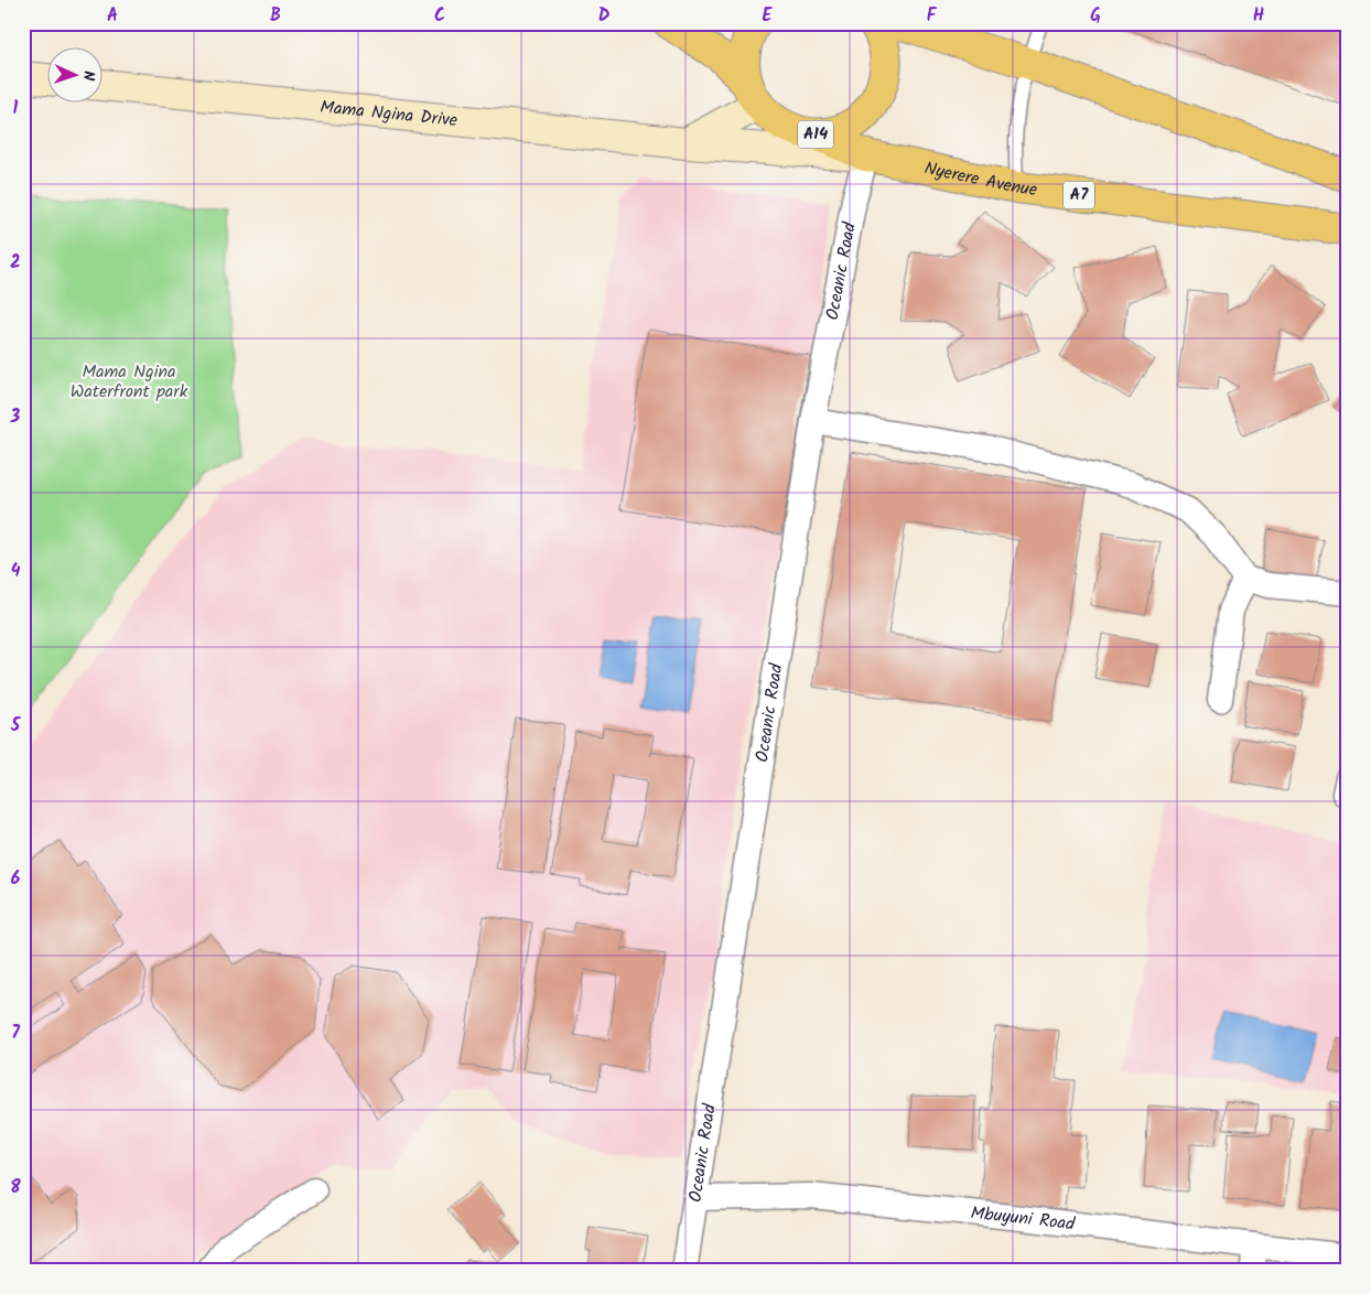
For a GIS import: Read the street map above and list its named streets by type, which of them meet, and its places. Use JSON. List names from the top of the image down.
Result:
{
  "streets": {
    "highway": ["A14", "Nyerere Avenue", "A7"],
    "street": ["Mama Ngina Drive", "Oceanic Road", "Mbuyuni Road"]
  },
  "crossings": [
    ["Mama Ngina Drive", "Nyerere Avenue"],
    ["Mama Ngina Drive", "Oceanic Road"],
    ["A14", "Nyerere Avenue"],
    ["Nyerere Avenue", "Oceanic Road"],
    ["Oceanic Road", "Mbuyuni Road"]
  ],
  "parks": ["Mama Ngina Waterfront park"],
  "north": "right",
  "grid": {
    "columns": [
      "A",
      "B",
      "C",
      "D",
      "E",
      "F",
      "G",
      "H"
    ],
    "rows": [
      "1",
      "2",
      "3",
      "4",
      "5",
      "6",
      "7",
      "8"
    ]
  }
}
